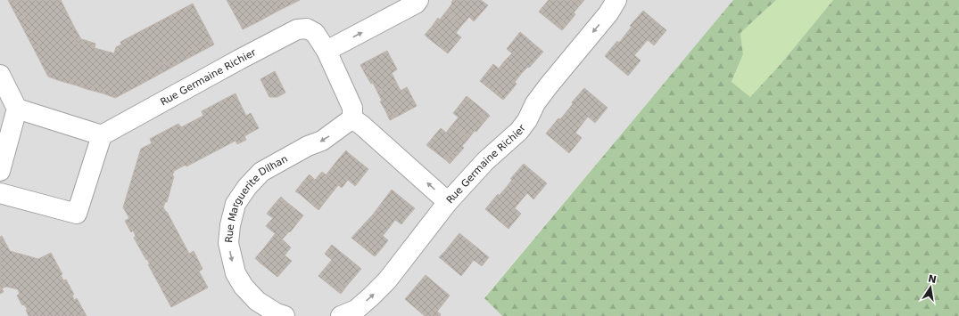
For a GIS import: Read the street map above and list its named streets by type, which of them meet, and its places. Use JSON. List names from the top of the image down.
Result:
{
  "streets": {
    "street": ["Rue Germaine Richier", "Rue Marguerite Dilhan"]
  },
  "crossings": [
    ["Rue Germaine Richier", "Rue Marguerite Dilhan"]
  ],
  "north": "top"
}
